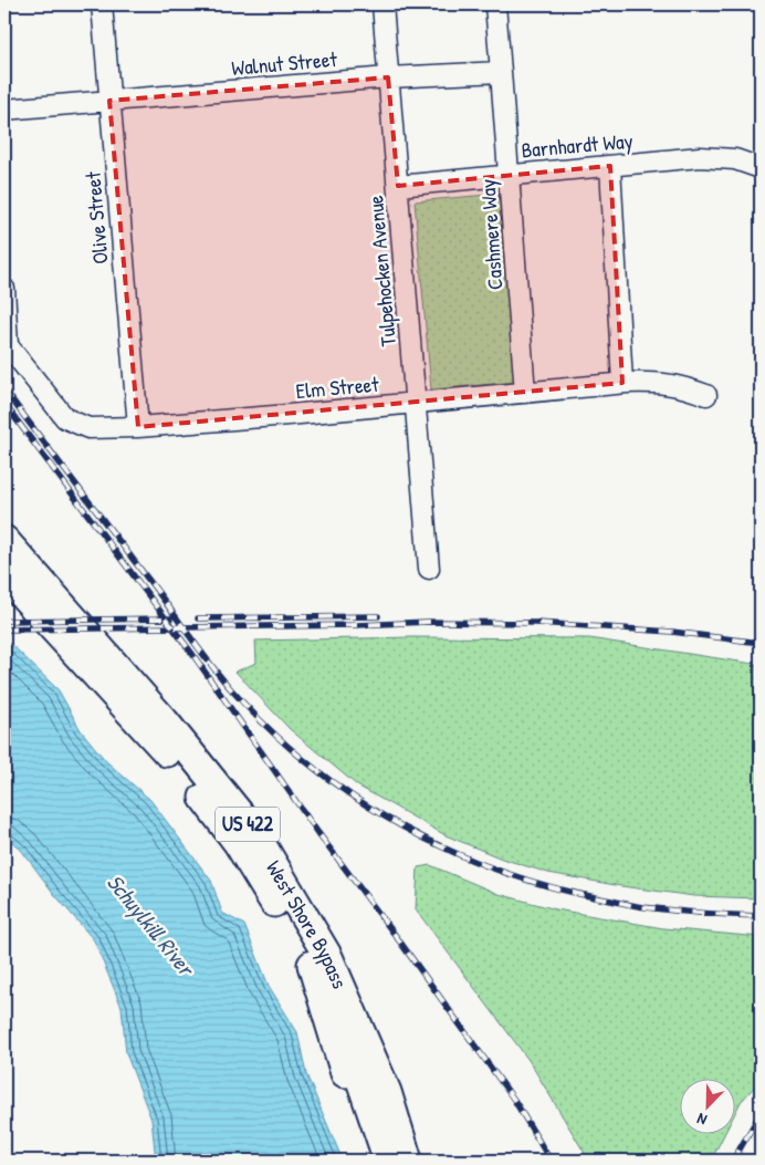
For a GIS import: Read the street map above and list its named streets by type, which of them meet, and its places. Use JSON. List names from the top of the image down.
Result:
{
  "streets": {
    "highway": ["US 422", "West Shore Bypass"],
    "street": [
      "Walnut Street",
      "Barnhardt Way",
      "Olive Street",
      "Cashmere Way",
      "Tulpehocken Avenue",
      "Elm Street"
    ]
  },
  "crossings": [
    ["Walnut Street", "Olive Street"],
    ["Walnut Street", "Cashmere Way"],
    ["Walnut Street", "Tulpehocken Avenue"],
    ["Barnhardt Way", "Cashmere Way"],
    ["Barnhardt Way", "Tulpehocken Avenue"],
    ["Olive Street", "Elm Street"],
    ["Cashmere Way", "Elm Street"],
    ["Tulpehocken Avenue", "Elm Street"]
  ],
  "water": ["Schuylkill River"],
  "north": "bottom left"
}
